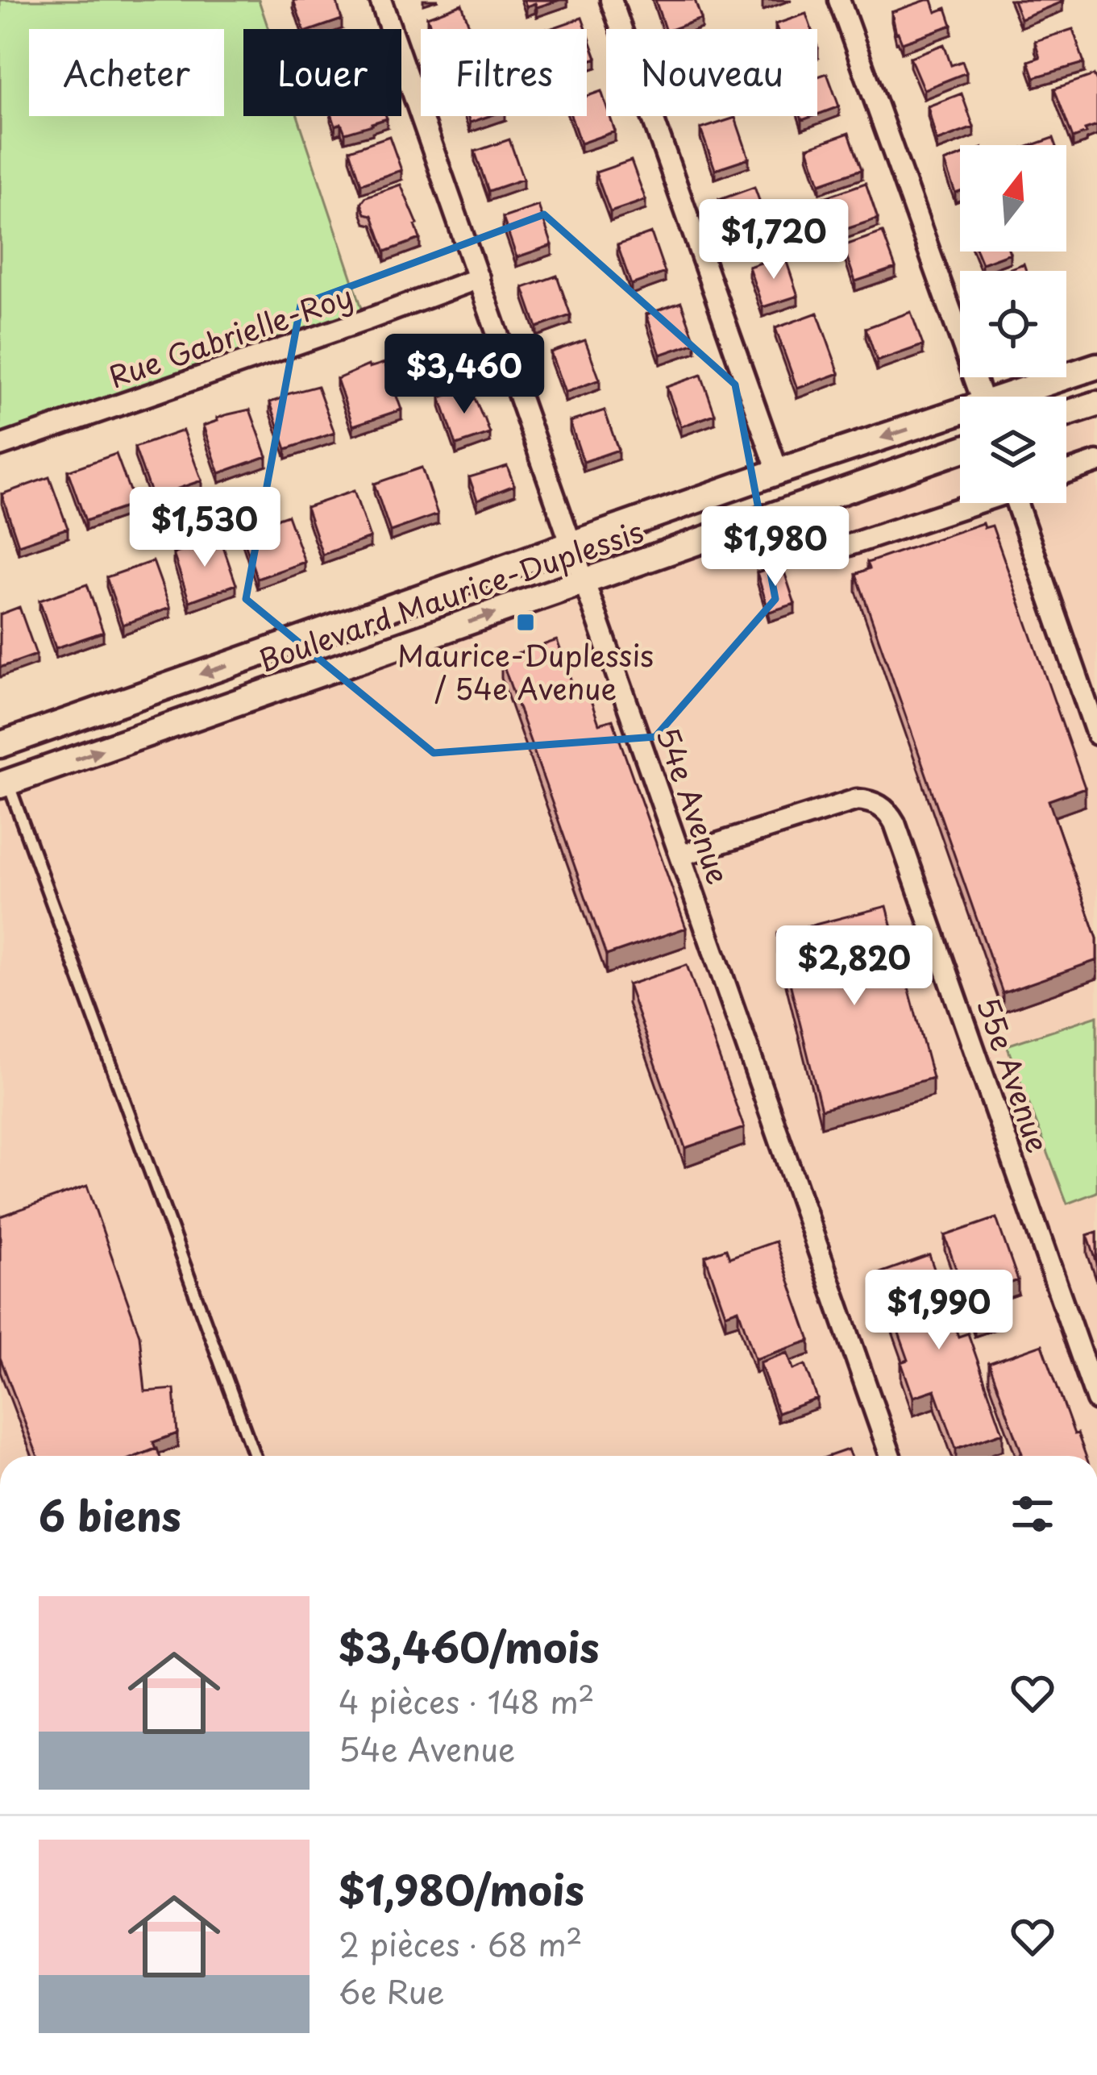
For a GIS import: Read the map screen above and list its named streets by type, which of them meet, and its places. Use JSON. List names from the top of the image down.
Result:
{
  "streets": {
    "street": [
      "Rue Gabrielle-Roy",
      "Boulevard Maurice-Duplessis",
      "54e Avenue",
      "55e Avenue"
    ]
  },
  "crossings": [
    ["Rue Gabrielle-Roy", "54e Avenue"],
    ["Boulevard Maurice-Duplessis", "54e Avenue"],
    ["54e Avenue", "55e Avenue"]
  ],
  "places": {
    "transit": ["Maurice-Duplessis / 54e Avenue"]
  },
  "north": "top",
  "page": {
    "chip": [
      "Acheter",
      "Louer",
      "Filtres",
      "Nouveau"
    ],
    "price": [
      "$1,720",
      "$3,460",
      "$1,530",
      "$1,980",
      "$2,820",
      "$1,990"
    ],
    "heading": "6 biens",
    "list": [
      {
        "name": "$3,460/mois",
        "note": "4 pièces · 148 m² · 54e Avenue"
      },
      {
        "name": "$1,980/mois",
        "note": "2 pièces · 68 m² · 6e Rue"
      }
    ]
  }
}
